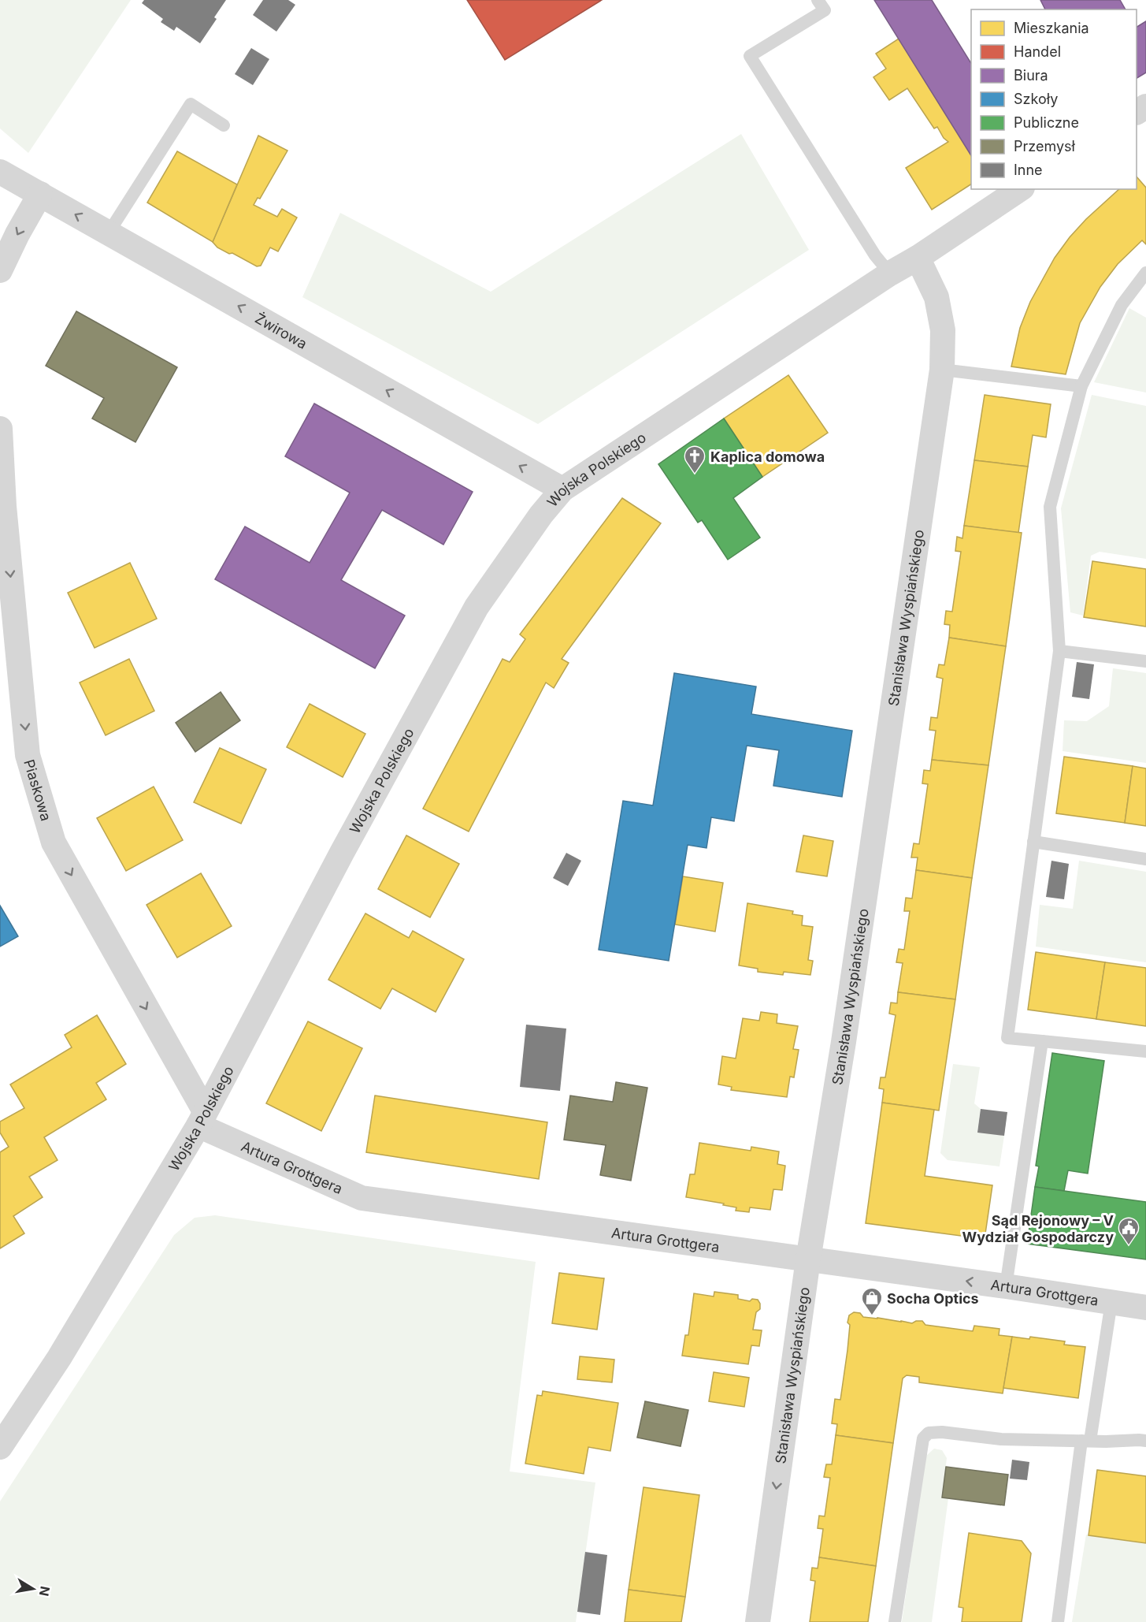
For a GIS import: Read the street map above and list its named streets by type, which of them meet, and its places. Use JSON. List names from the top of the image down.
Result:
{
  "streets": {
    "street": [
      "Żwirowa",
      "Wojska Polskiego",
      "Stanisława Wyspiańskiego",
      "Piaskowa",
      "Artura Grottgera"
    ]
  },
  "crossings": [
    ["Żwirowa", "Wojska Polskiego"],
    ["Wojska Polskiego", "Piaskowa"],
    ["Wojska Polskiego", "Artura Grottgera"],
    ["Stanisława Wyspiańskiego", "Artura Grottgera"],
    ["Piaskowa", "Artura Grottgera"]
  ],
  "one_way": ["Żwirowa", "Piaskowa"],
  "places": {
    "church": ["Kaplica domowa"],
    "public building": ["Sąd Rejonowy – V Wydział Gospodarczy"],
    "shop": ["Socha Optics"]
  },
  "legend": [
    "Mieszkania",
    "Handel",
    "Biura",
    "Szkoły",
    "Publiczne",
    "Przemysł",
    "Inne"
  ],
  "north": "right"
}
